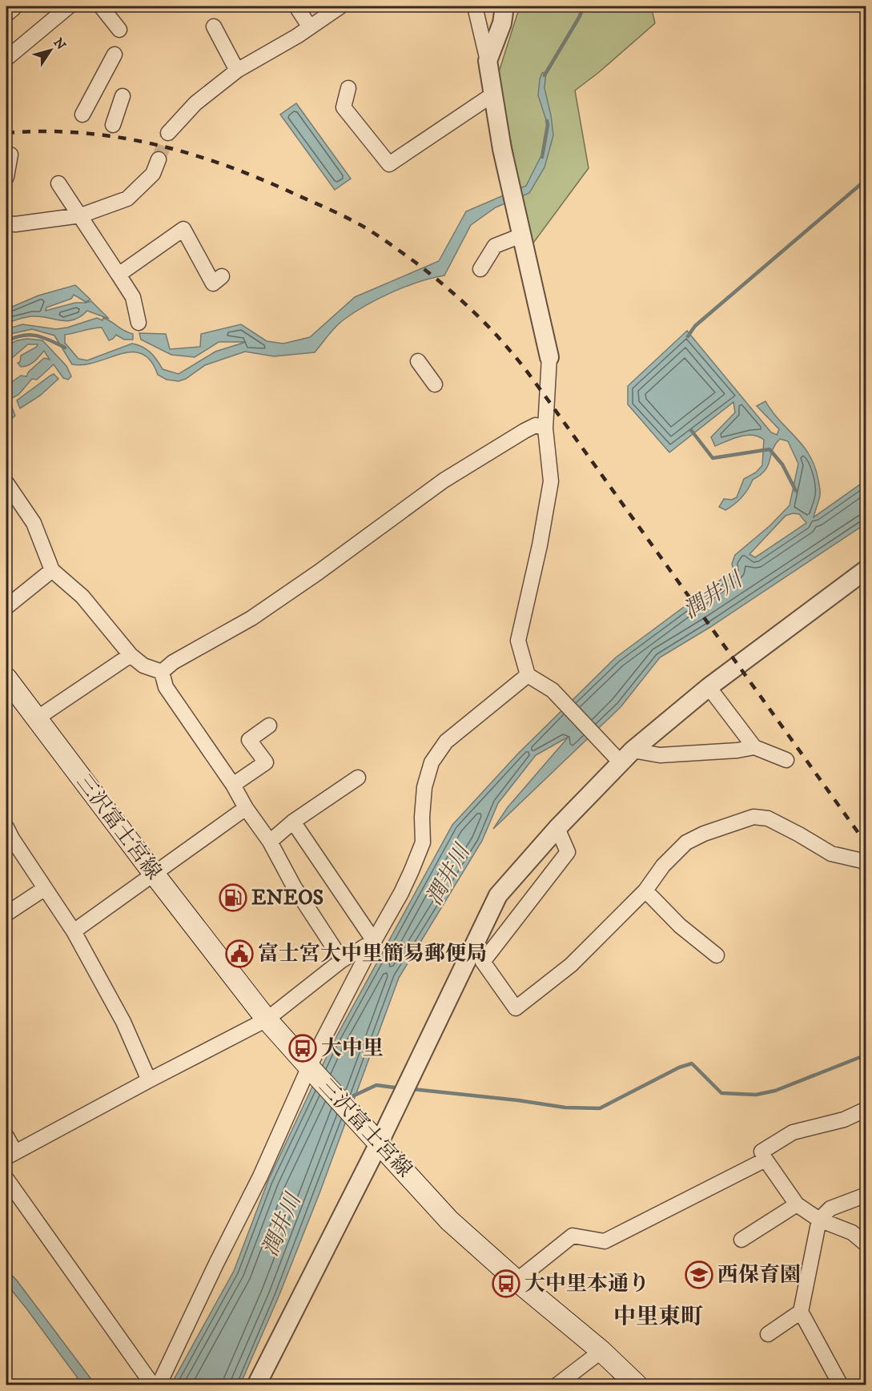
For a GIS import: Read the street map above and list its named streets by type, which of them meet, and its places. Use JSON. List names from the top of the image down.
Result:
{
  "streets": {
    "main road": ["三沢富士宮線"]
  },
  "districts": ["中里東町"],
  "water": ["潤井川"],
  "places": {
    "fuel station": ["ENEOS"],
    "public building": ["富士宮大中里簡易郵便局"],
    "bus stop": ["大中里", "大中里本通り"],
    "school or university": ["西保育園"]
  },
  "north": "top right"
}
